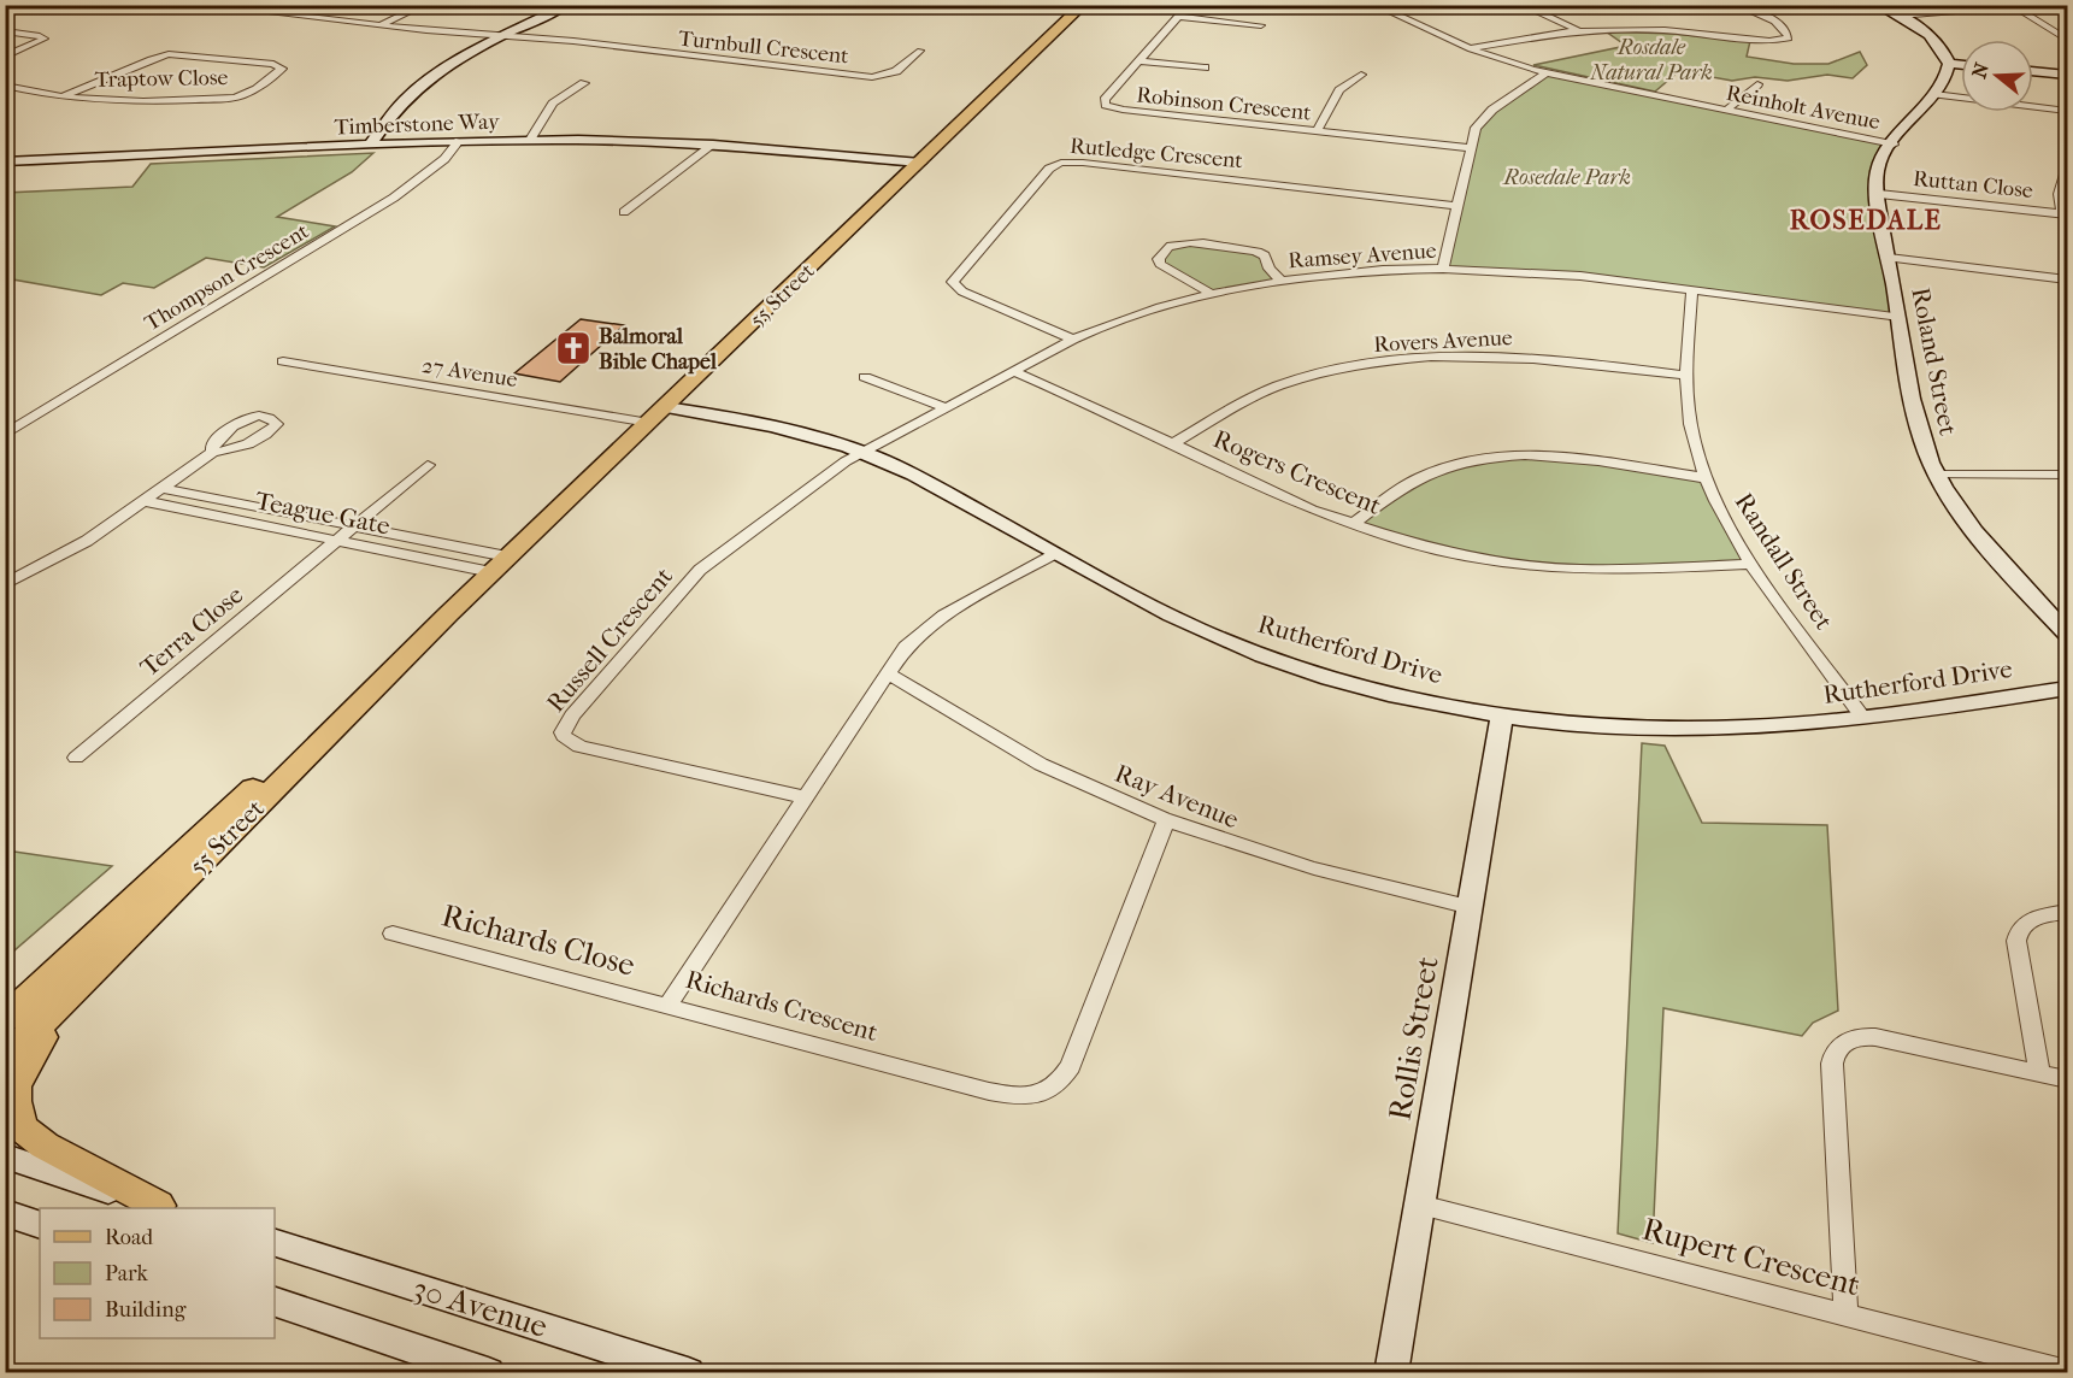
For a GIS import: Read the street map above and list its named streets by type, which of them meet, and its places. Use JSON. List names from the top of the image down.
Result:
{
  "streets": {
    "main road": ["55 Street"],
    "street": [
      "Turnbull Crescent",
      "Traptow Close",
      "Robinson Crescent",
      "Reinholt Avenue",
      "Timberstone Way",
      "Rutledge Crescent",
      "Ruttan Close",
      "Ramsey Avenue",
      "Thompson Crescent",
      "Rovers Avenue",
      "Roland Street",
      "27 Avenue",
      "Rogers Crescent",
      "Teague Gate",
      "Randall Street",
      "Terra Close",
      "Russell Crescent",
      "Rutherford Drive",
      "Ray Avenue",
      "Richards Close",
      "Richards Crescent",
      "Rollis Street",
      "Rupert Crescent",
      "30 Avenue"
    ]
  },
  "crossings": [
    ["Reinholt Avenue", "Roland Street"],
    ["Timberstone Way", "Thompson Crescent"],
    ["Timberstone Way", "55 Street"],
    ["Rutledge Crescent", "Ramsey Avenue"],
    ["Ruttan Close", "Roland Street"],
    ["Ramsey Avenue", "Roland Street"],
    ["Ramsey Avenue", "Rogers Crescent"],
    ["Ramsey Avenue", "Randall Street"],
    ["Ramsey Avenue", "Russell Crescent"],
    ["Ramsey Avenue", "Rutherford Drive"],
    ["55 Street", "27 Avenue"],
    ["55 Street", "Teague Gate"],
    ["55 Street", "Rutherford Drive"],
    ["Rovers Avenue", "Rogers Crescent"],
    ["Rovers Avenue", "Randall Street"],
    ["Rogers Crescent", "Randall Street"],
    ["Teague Gate", "Terra Close"],
    ["Randall Street", "Rutherford Drive"],
    ["Russell Crescent", "Rutherford Drive"],
    ["Russell Crescent", "Richards Crescent"],
    ["Rutherford Drive", "Richards Crescent"],
    ["Rutherford Drive", "Rollis Street"],
    ["Ray Avenue", "Richards Crescent"],
    ["Ray Avenue", "Rollis Street"],
    ["Richards Close", "Richards Crescent"],
    ["Rollis Street", "Rupert Crescent"]
  ],
  "districts": ["ROSEDALE"],
  "parks": ["Rosdale Natural Park", "Rosedale Park"],
  "places": {
    "church": ["Balmoral Bible Chapel"]
  },
  "legend": ["Road", "Park", "Building"],
  "north": "left"
}
